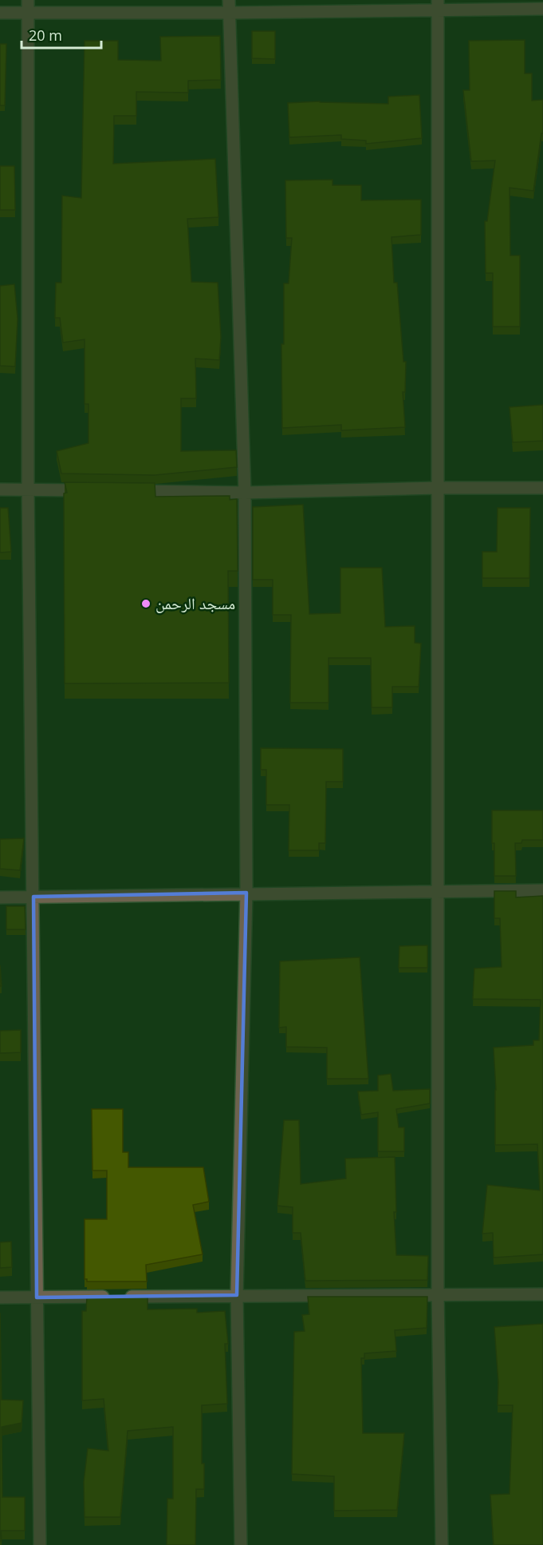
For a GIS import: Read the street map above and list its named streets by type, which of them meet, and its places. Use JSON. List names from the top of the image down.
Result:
{
  "places": ["مسجد الرحمن"],
  "scale_bar": "20 m"
}
